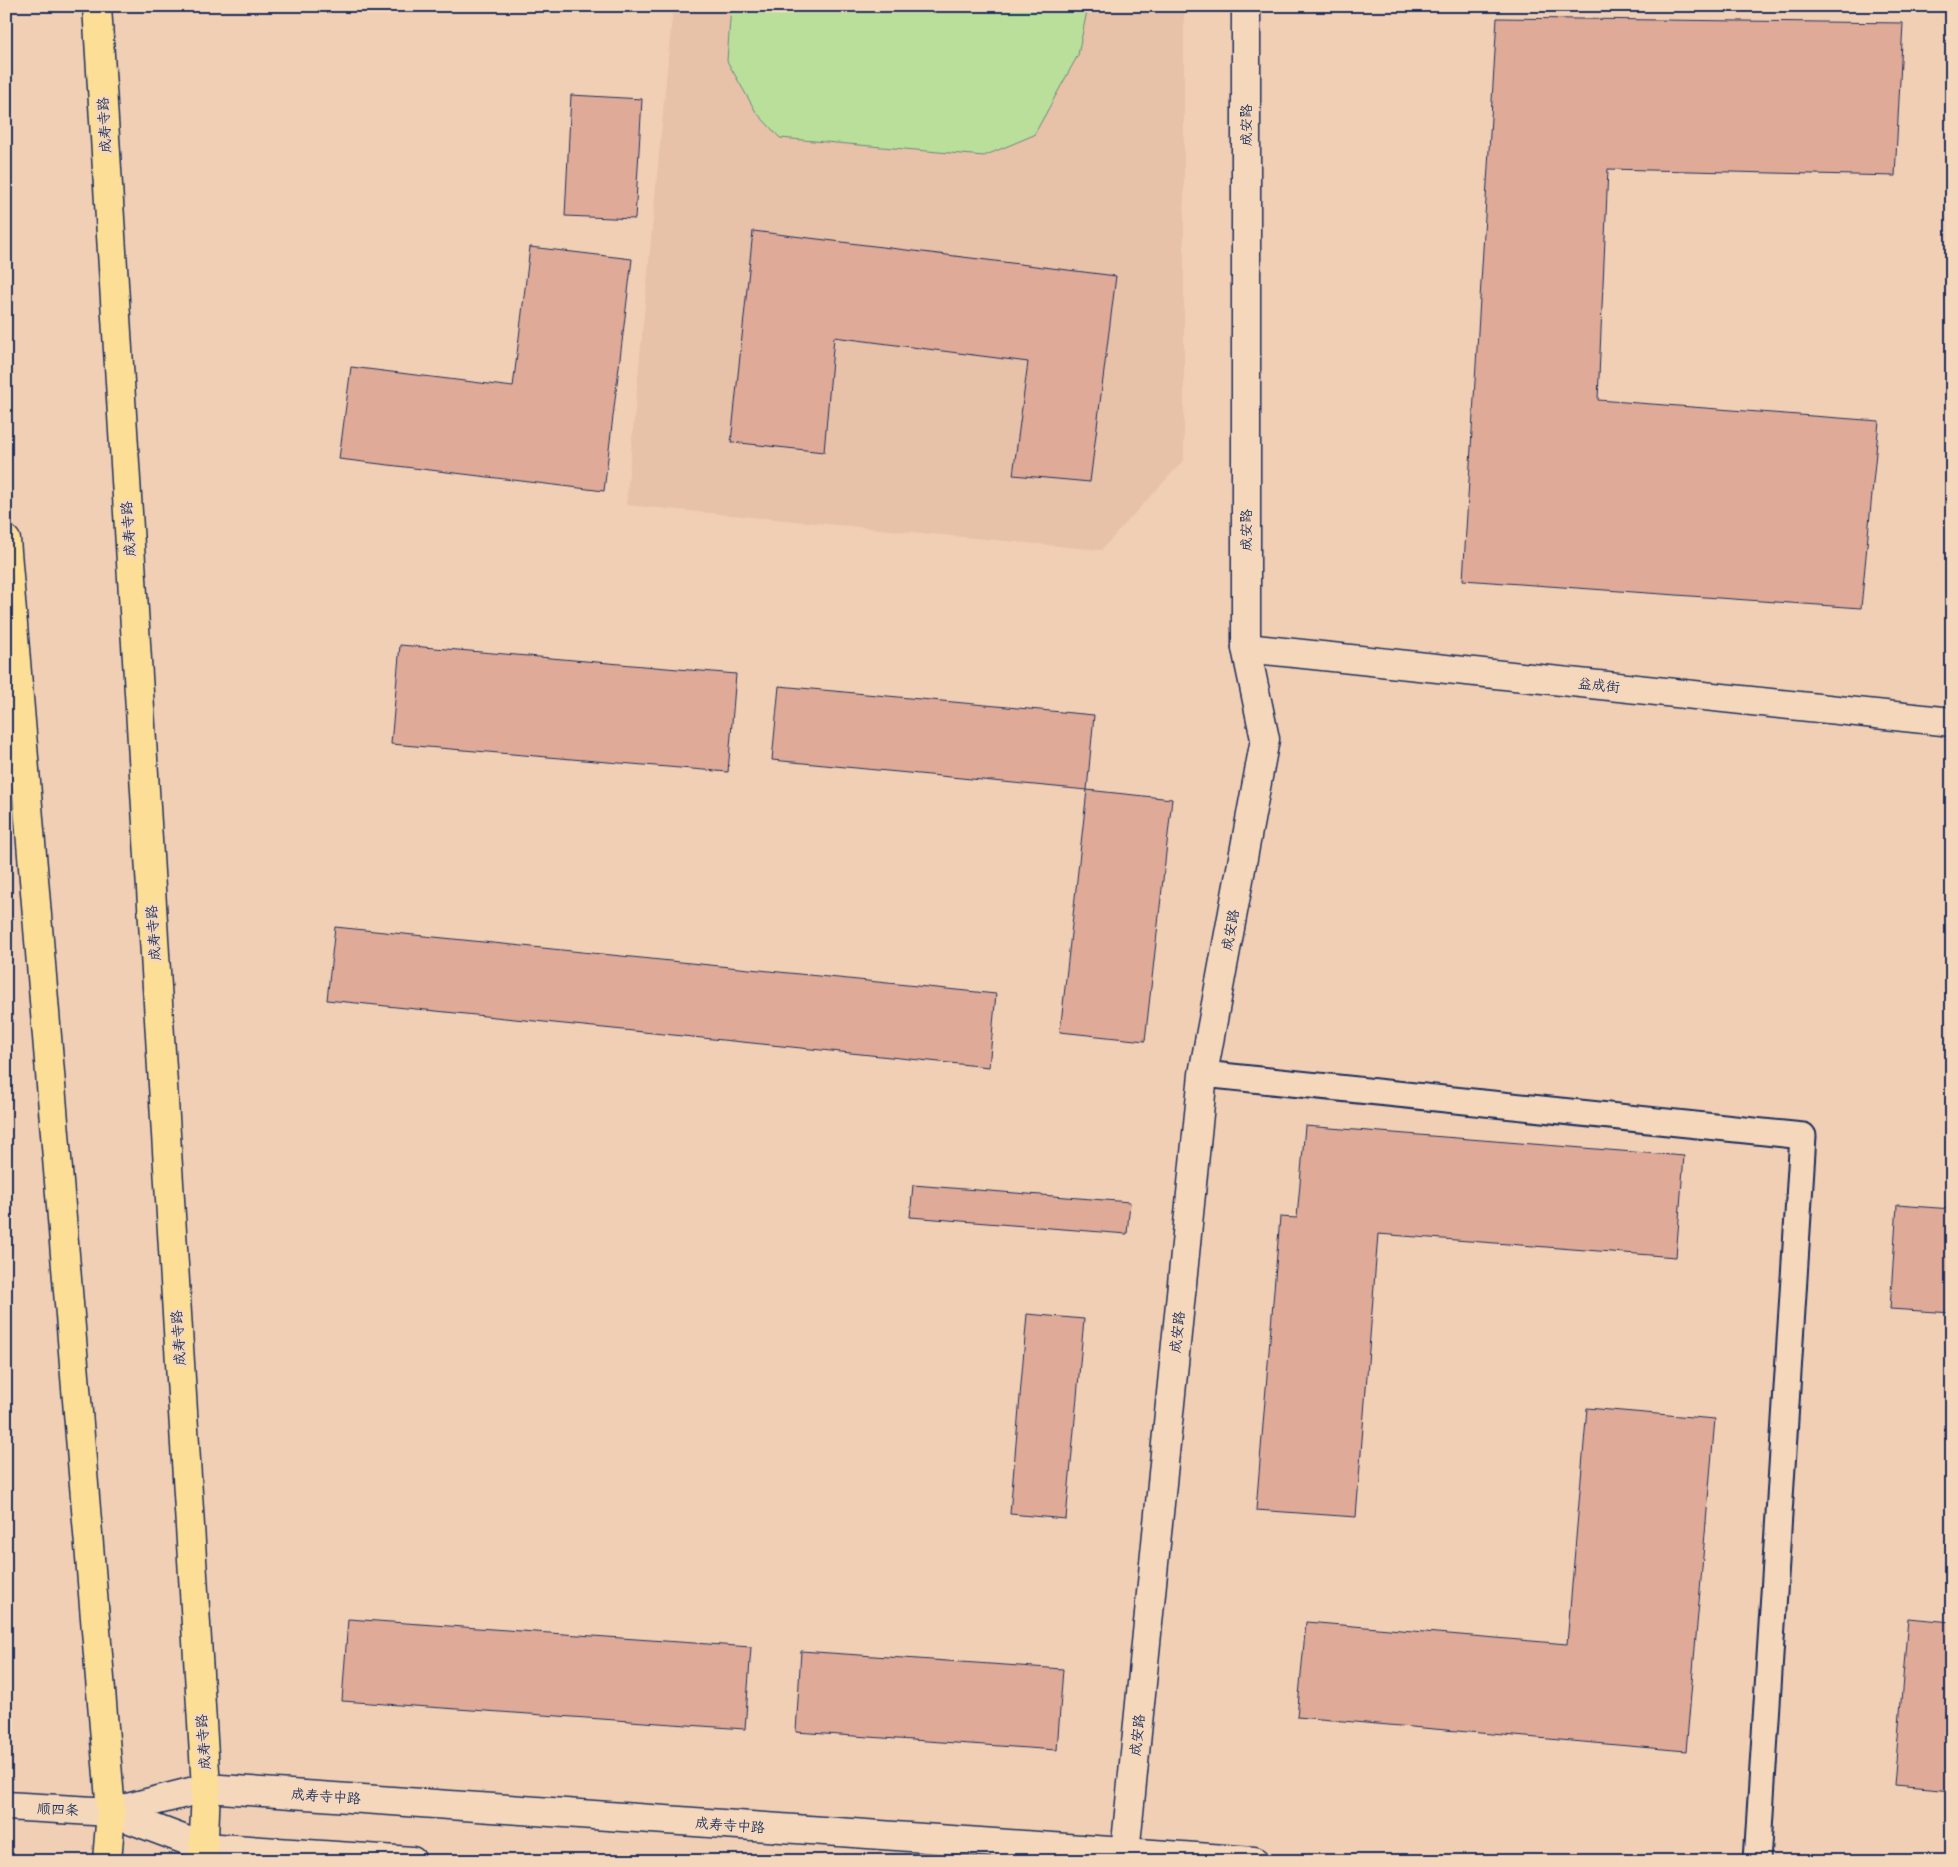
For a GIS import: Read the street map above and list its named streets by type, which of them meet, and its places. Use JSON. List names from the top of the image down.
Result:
{
  "streets": {
    "main road": ["成寿寺路"],
    "street": [
      "成安路",
      "益成街",
      "成寿寺中路",
      "顺四条"
    ]
  },
  "crossings": [
    ["成寿寺路", "成寿寺中路"],
    ["成安路", "益成街"],
    ["成安路", "成寿寺中路"],
    ["成寿寺中路", "顺四条"]
  ]
}
